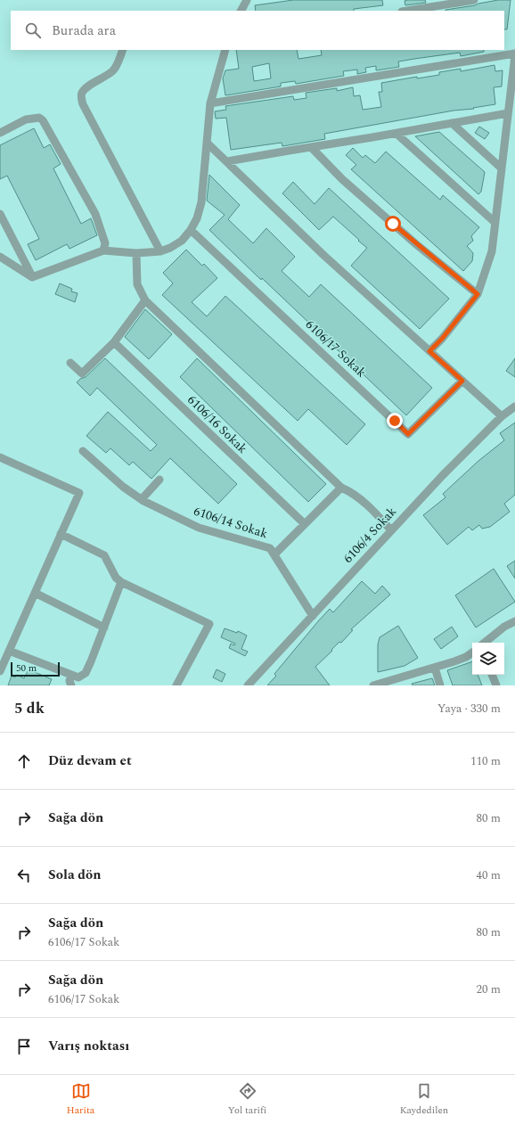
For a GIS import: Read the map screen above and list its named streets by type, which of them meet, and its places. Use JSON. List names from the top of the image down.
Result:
{
  "streets": {
    "street": [
      "6106/17 Sokak",
      "6106/16 Sokak",
      "6106/14 Sokak",
      "6106/4 Sokak"
    ]
  },
  "crossings": [
    ["6106/14 Sokak", "6106/4 Sokak"]
  ],
  "scale_bar": "50 m",
  "page": {
    "search": "Burada ara",
    "scale": "50 m",
    "heading": ["5 dk", "Yaya · 330 m"],
    "list": [
      ["Düz devam et", "110 m"],
      ["Sağa dön", "80 m"],
      ["Sola dön", "40 m"],
      ["Sağa dön", "6106/17 Sokak", "80 m"],
      ["Sağa dön", "6106/17 Sokak", "20 m"],
      "Varış noktası"
    ],
    "nav": ["Harita", "Yol tarifi", "Kaydedilen"]
  }
}
